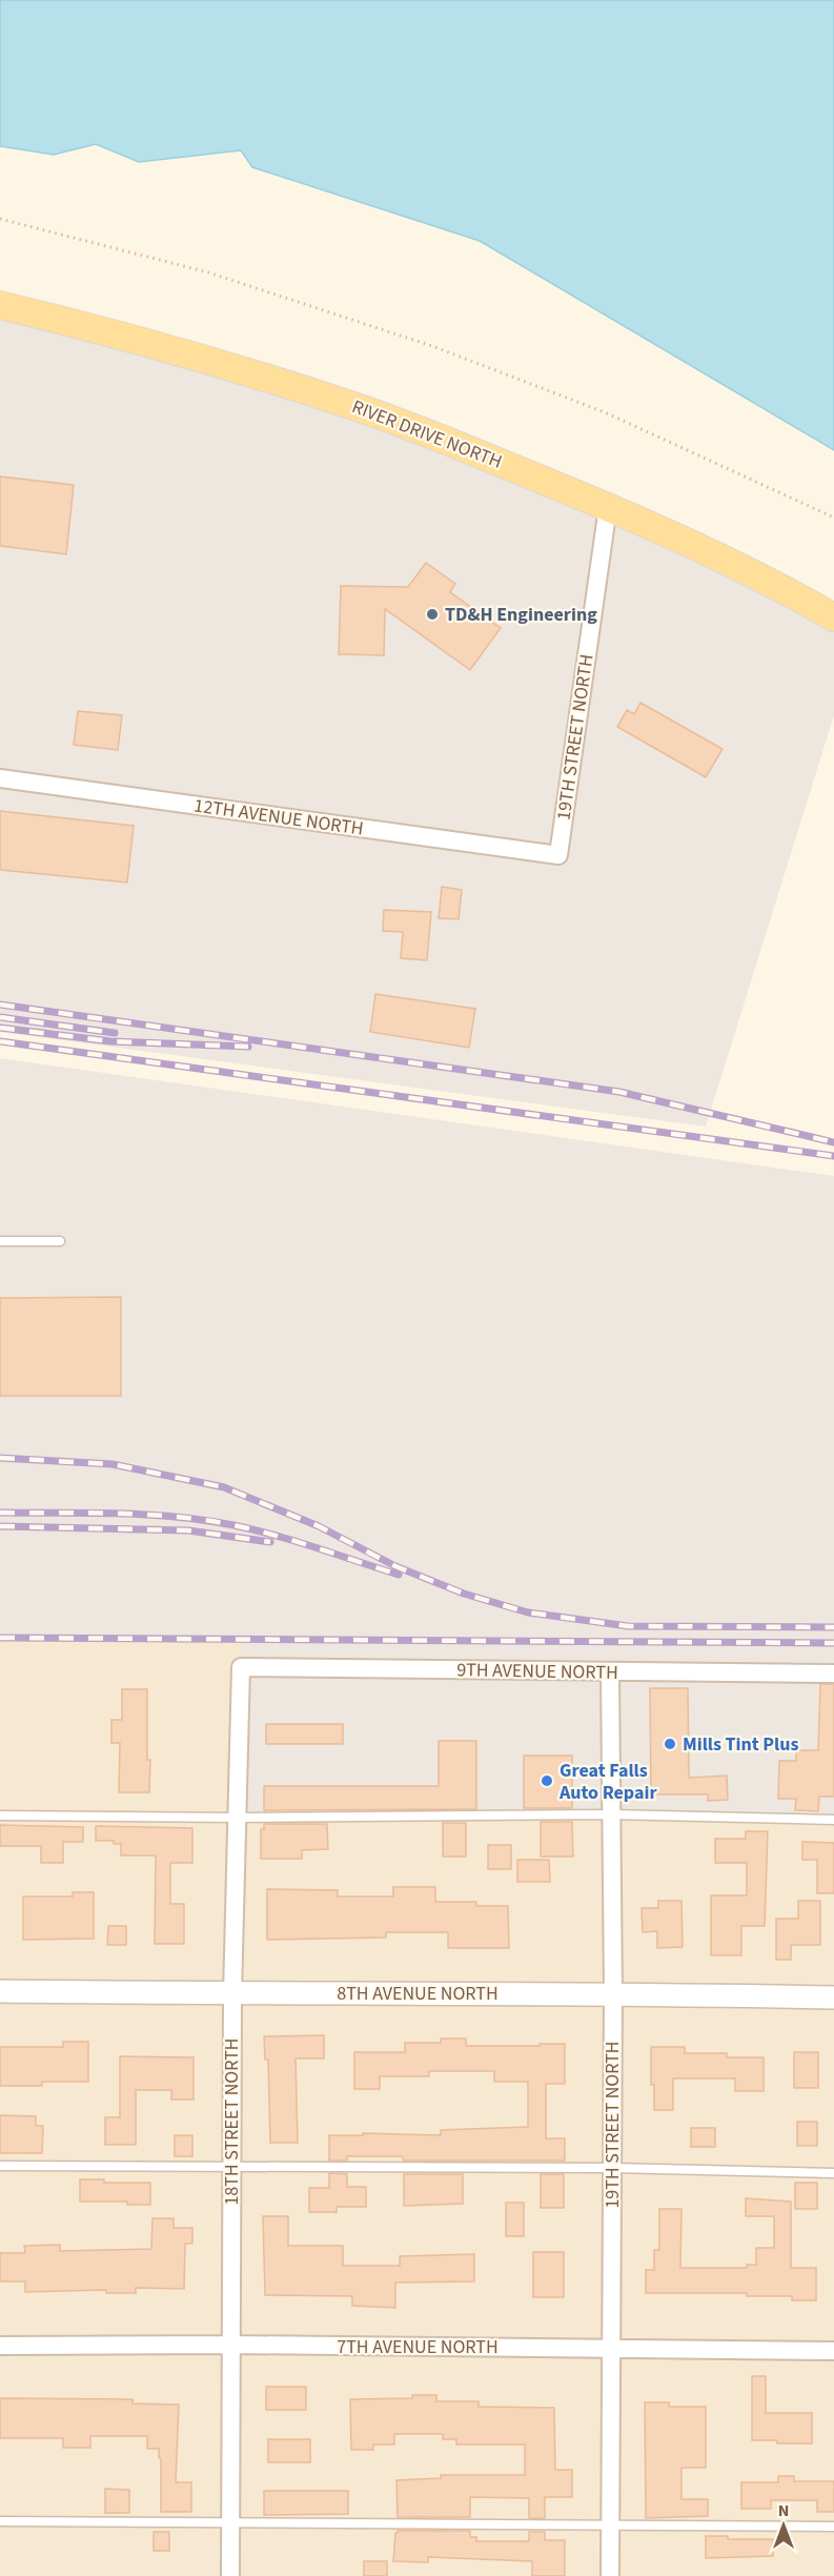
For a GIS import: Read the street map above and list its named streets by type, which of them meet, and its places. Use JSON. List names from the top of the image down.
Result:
{
  "streets": {
    "main road": ["RIVER DRIVE NORTH"],
    "street": [
      "19TH STREET NORTH",
      "12TH AVENUE NORTH",
      "9TH AVENUE NORTH",
      "8TH AVENUE NORTH",
      "18TH STREET NORTH",
      "7TH AVENUE NORTH"
    ]
  },
  "crossings": [
    ["RIVER DRIVE NORTH", "19TH STREET NORTH"],
    ["19TH STREET NORTH", "12TH AVENUE NORTH"],
    ["19TH STREET NORTH", "9TH AVENUE NORTH"],
    ["19TH STREET NORTH", "8TH AVENUE NORTH"],
    ["19TH STREET NORTH", "7TH AVENUE NORTH"],
    ["9TH AVENUE NORTH", "18TH STREET NORTH"],
    ["8TH AVENUE NORTH", "18TH STREET NORTH"],
    ["18TH STREET NORTH", "7TH AVENUE NORTH"]
  ],
  "places": ["TD&H Engineering", "Mills Tint Plus", "Great Falls Auto Repair"],
  "north": "top"
}
